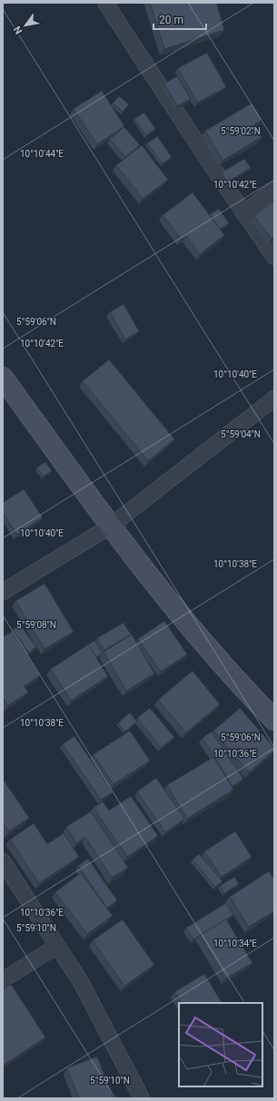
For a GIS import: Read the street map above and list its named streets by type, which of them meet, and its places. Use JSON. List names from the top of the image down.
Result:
{
  "scale_bar": "20 m",
  "north": "bottom left",
  "coordinates": [
    "5°59'02\"N",
    "10°10'44\"E",
    "10°10'42\"E",
    "5°59'06\"N",
    "10°10'40\"E",
    "5°59'04\"N",
    "10°10'38\"E",
    "5°59'08\"N",
    "10°10'36\"E",
    "5°59'10\"N",
    "10°10'34\"E"
  ]
}
